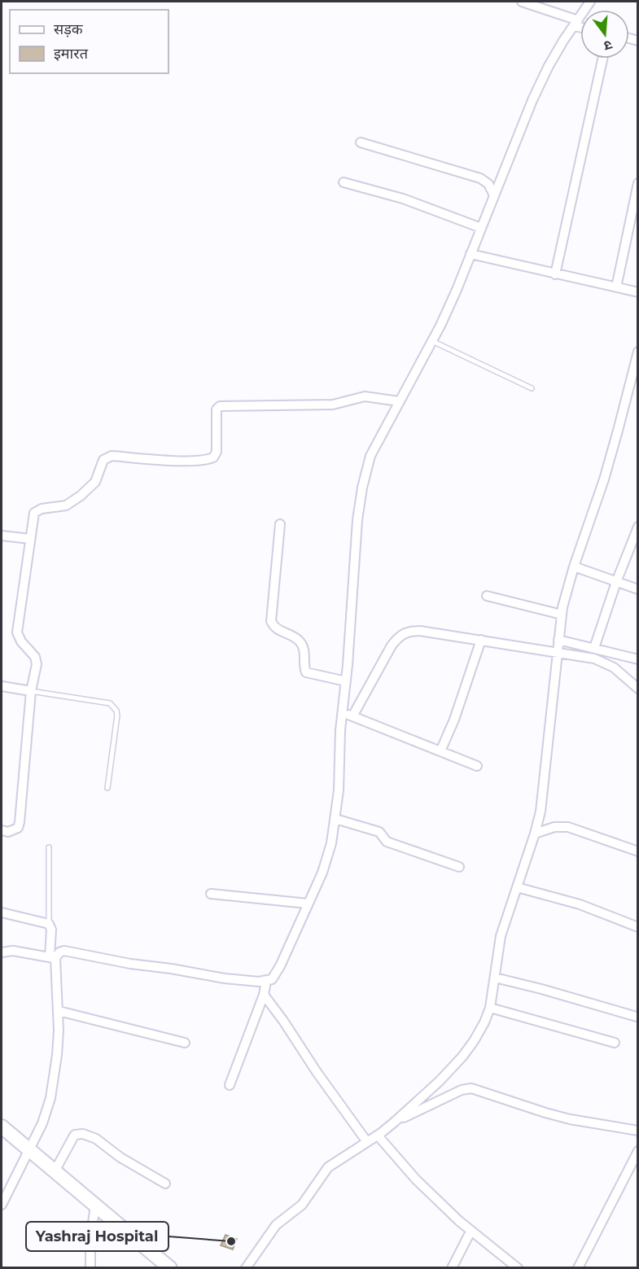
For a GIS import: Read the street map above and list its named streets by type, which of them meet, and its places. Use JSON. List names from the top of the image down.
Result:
{
  "places": ["Yashraj Hospital"],
  "legend": ["सड़क", "इमारत"],
  "north": "bottom"
}
